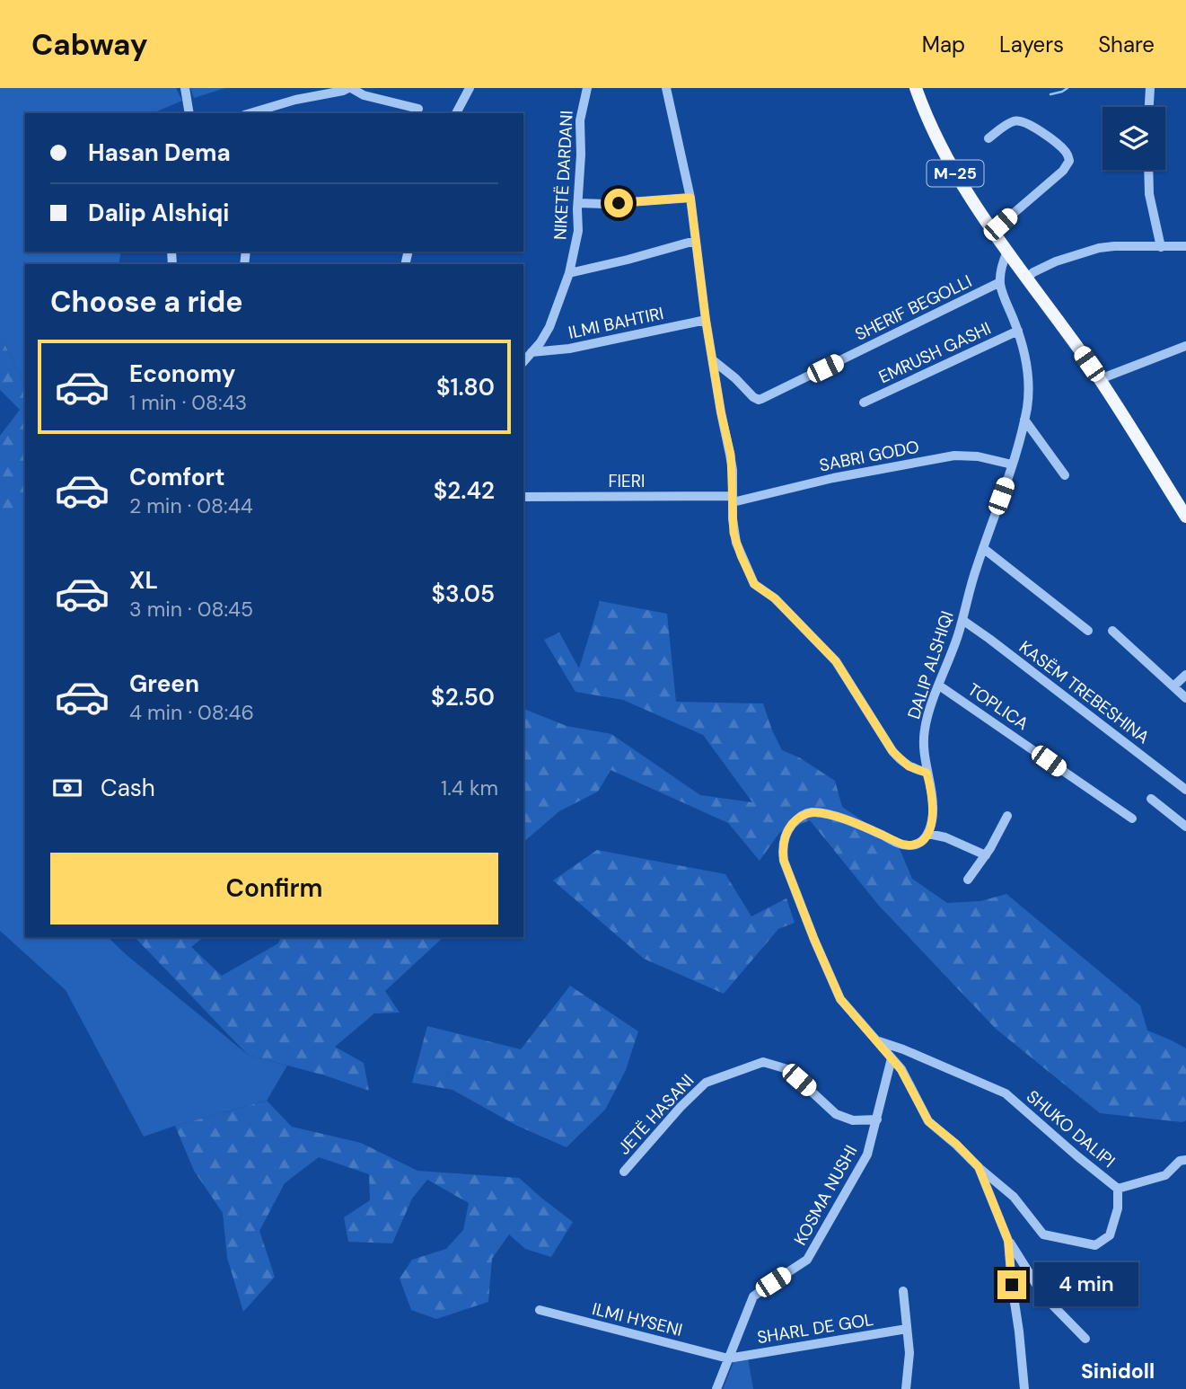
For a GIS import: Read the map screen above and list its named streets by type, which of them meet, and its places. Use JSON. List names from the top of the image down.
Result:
{
  "streets": {
    "main road": ["M-25"],
    "street": [
      "NIKETË DARDANI",
      "SHERIF BEGOLLI",
      "ILMI BAHTIRI",
      "EMRUSH GASHI",
      "SABRI GODO",
      "FIERI",
      "DALIP ALSHIQI",
      "KASËM TREBESHINA",
      "TOPLICA",
      "JETË HASANI",
      "SHUKO DALIPI",
      "KOSMA NUSHI",
      "ILMI HYSENI",
      "SHARL DE GOL"
    ]
  },
  "crossings": [
    ["NIKETË DARDANI", "ILMI BAHTIRI"],
    ["SHERIF BEGOLLI", "DALIP ALSHIQI"],
    ["EMRUSH GASHI", "DALIP ALSHIQI"],
    ["SABRI GODO", "FIERI"],
    ["SABRI GODO", "DALIP ALSHIQI"],
    ["DALIP ALSHIQI", "KASËM TREBESHINA"],
    ["DALIP ALSHIQI", "TOPLICA"],
    ["JETË HASANI", "KOSMA NUSHI"],
    ["KOSMA NUSHI", "ILMI HYSENI"],
    ["KOSMA NUSHI", "SHARL DE GOL"],
    ["ILMI HYSENI", "SHARL DE GOL"]
  ],
  "districts": ["Sinidoll"],
  "page": {
    "header": "Cabway",
    "nav": ["Map", "Layers", "Share"],
    "banner": ["Hasan Dema", "Dalip Alshiqi"],
    "heading": "Choose a ride",
    "list": [
      {
        "name": "Economy",
        "note": "1 min · 08:43",
        "value": "$1.80"
      },
      {
        "name": "Comfort",
        "note": "2 min · 08:44",
        "value": "$2.42"
      },
      {
        "name": "XL",
        "note": "3 min · 08:45",
        "value": "$3.05"
      },
      {
        "name": "Green",
        "note": "4 min · 08:46",
        "value": "$2.50"
      }
    ],
    "pay": ["Cash", "1.4 km"],
    "buttons": "Confirm",
    "bubble": "4 min"
  }
}
